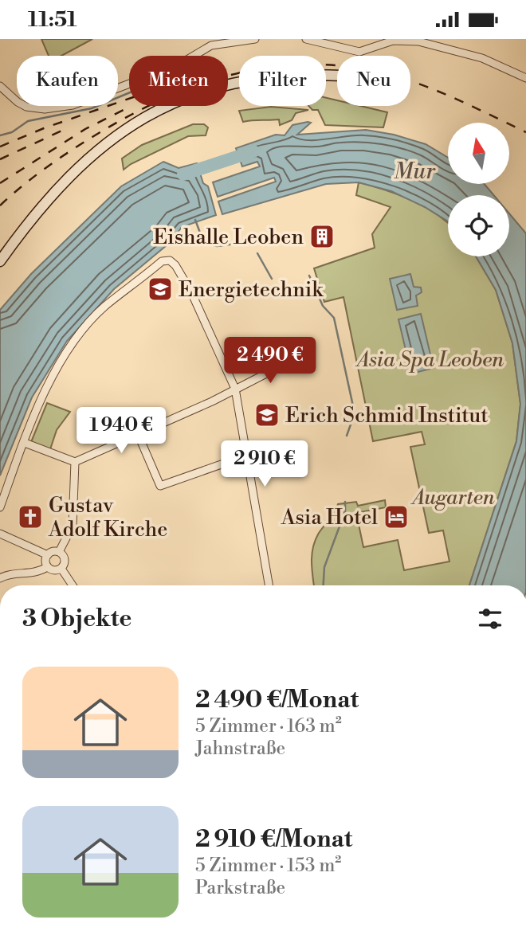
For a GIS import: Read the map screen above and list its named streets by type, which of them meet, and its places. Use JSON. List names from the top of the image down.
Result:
{
  "water": ["Mur"],
  "parks": ["Asia Spa Leoben", "Augarten"],
  "places": {
    "building": ["Eishalle Leoben"],
    "school or university": ["Energietechnik", "Erich Schmid Institut"],
    "church": ["Gustav Adolf Kirche"],
    "hotel": ["Asia Hotel"]
  },
  "north": "top",
  "page": {
    "status": "11:51",
    "chip": [
      "Kaufen",
      "Mieten",
      "Filter",
      "Neu"
    ],
    "price": ["2 490 €", "1 940 €", "2 910 €"],
    "heading": "3 Objekte",
    "list": [
      {
        "name": "2 490 €/Monat",
        "note": "5 Zimmer · 163 m² · Jahnstraße"
      },
      {
        "name": "2 910 €/Monat",
        "note": "5 Zimmer · 153 m² · Parkstraße"
      }
    ]
  }
}
